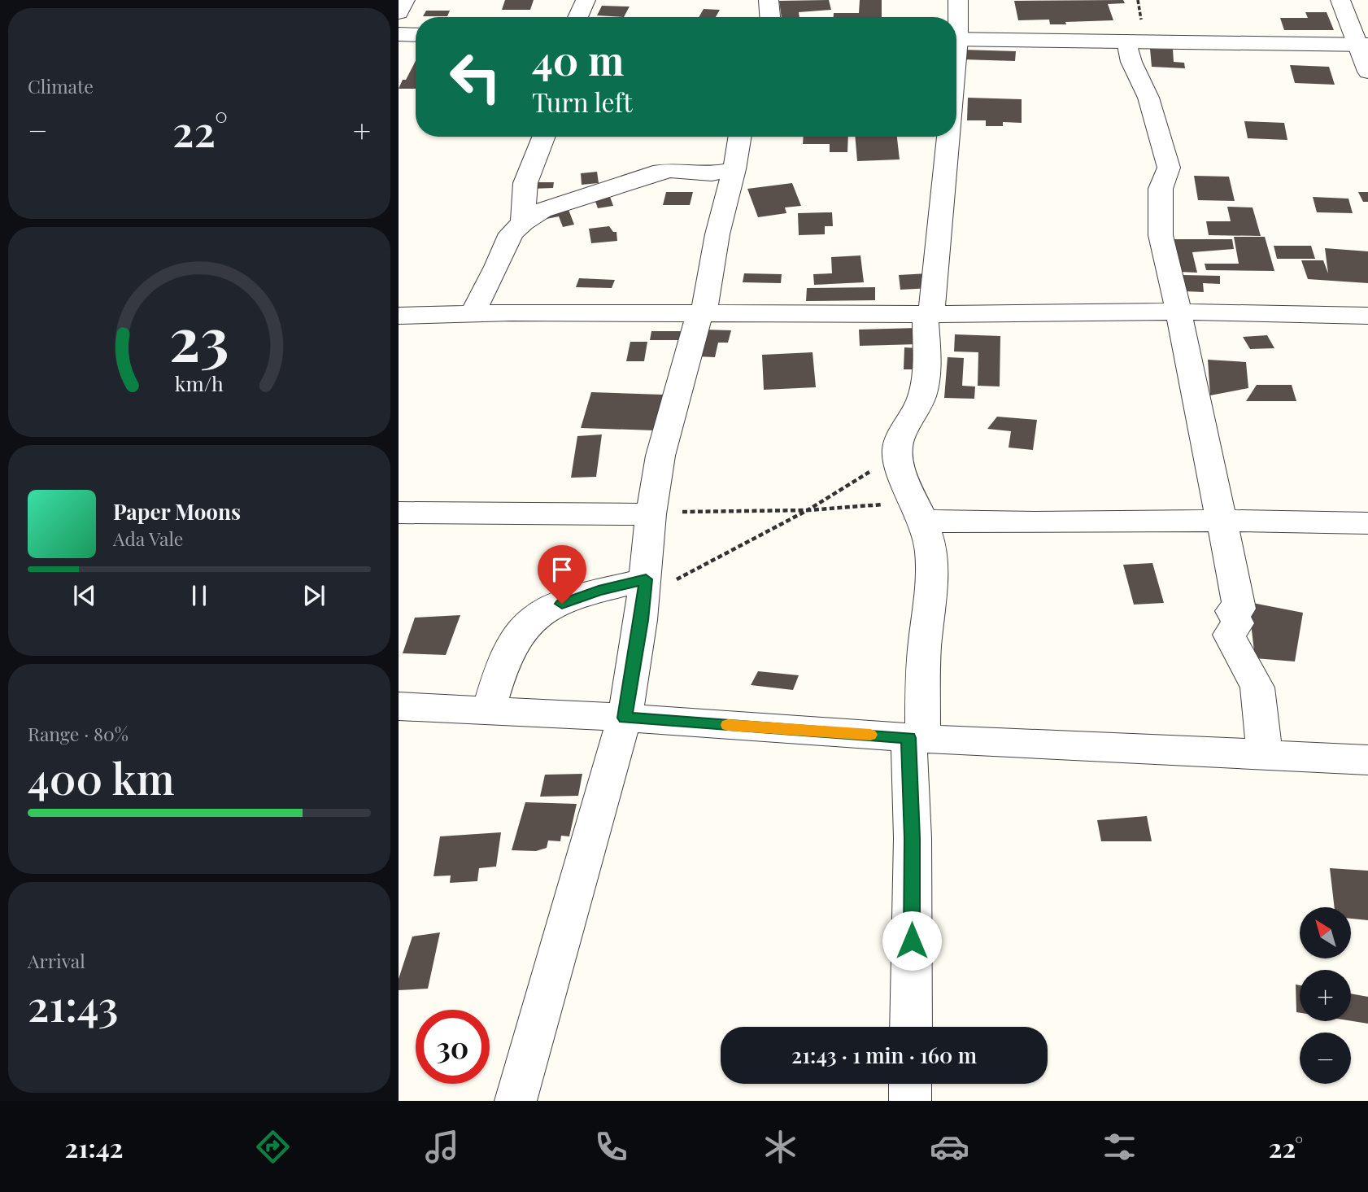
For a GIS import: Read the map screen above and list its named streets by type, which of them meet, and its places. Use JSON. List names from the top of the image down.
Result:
{
  "north": "top left",
  "page": {
    "tile": [
      "Climate",
      ["Range · 80%", "400 km"],
      ["Arrival", "21:43"]
    ],
    "turn": ["40 m", "Turn left"],
    "heat": ["−", "22°", "+"],
    "song": ["Paper Moons", "Ada Vale"],
    "map_buttons": ["+", "−"],
    "limit": "30",
    "trip": "21:43 · 1 min · 160 m",
    "tabs": ["21:42", "22°"],
    "gauge": ["23", "km/h"]
  }
}
